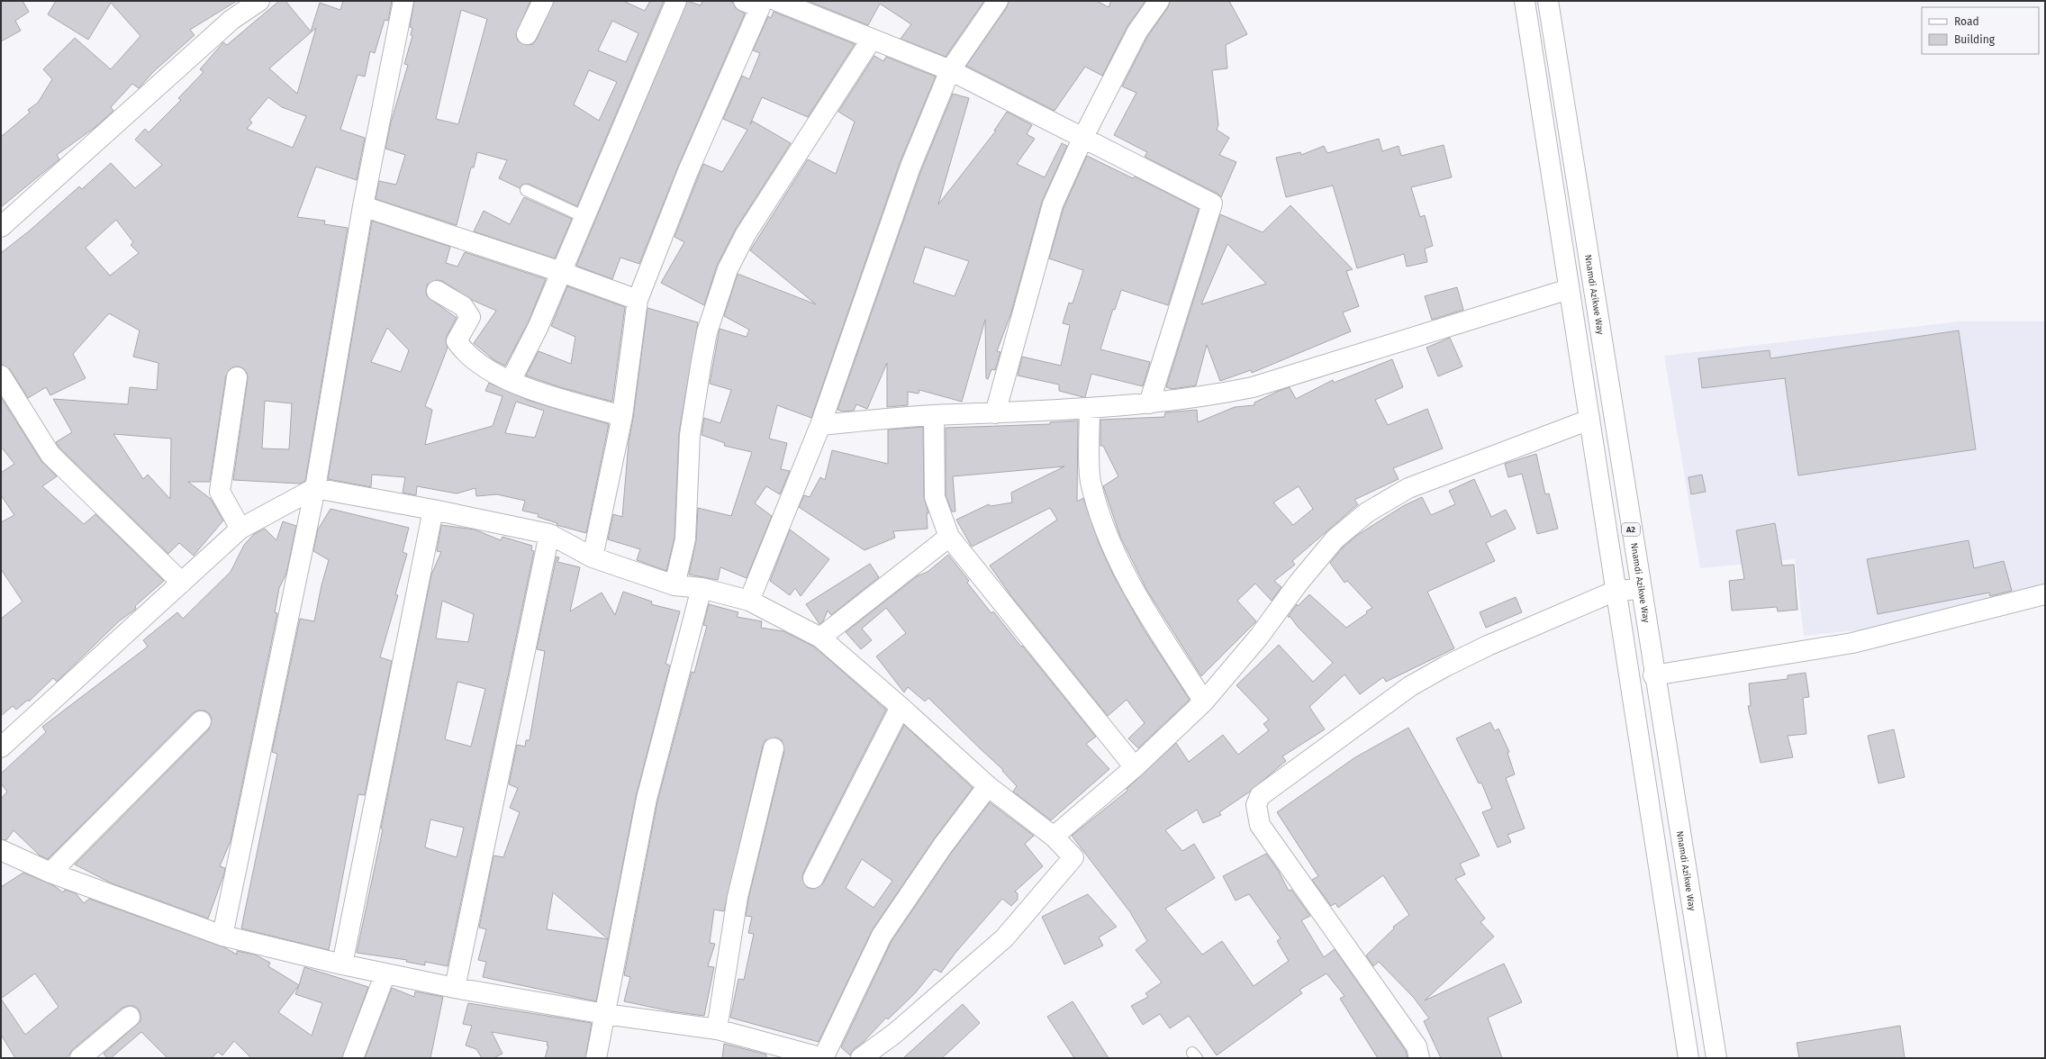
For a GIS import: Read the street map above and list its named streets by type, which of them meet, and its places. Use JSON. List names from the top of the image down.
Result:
{
  "streets": {
    "main road": ["Nnamdi Azikwe Way", "A2"]
  },
  "legend": ["Road", "Building"]
}
